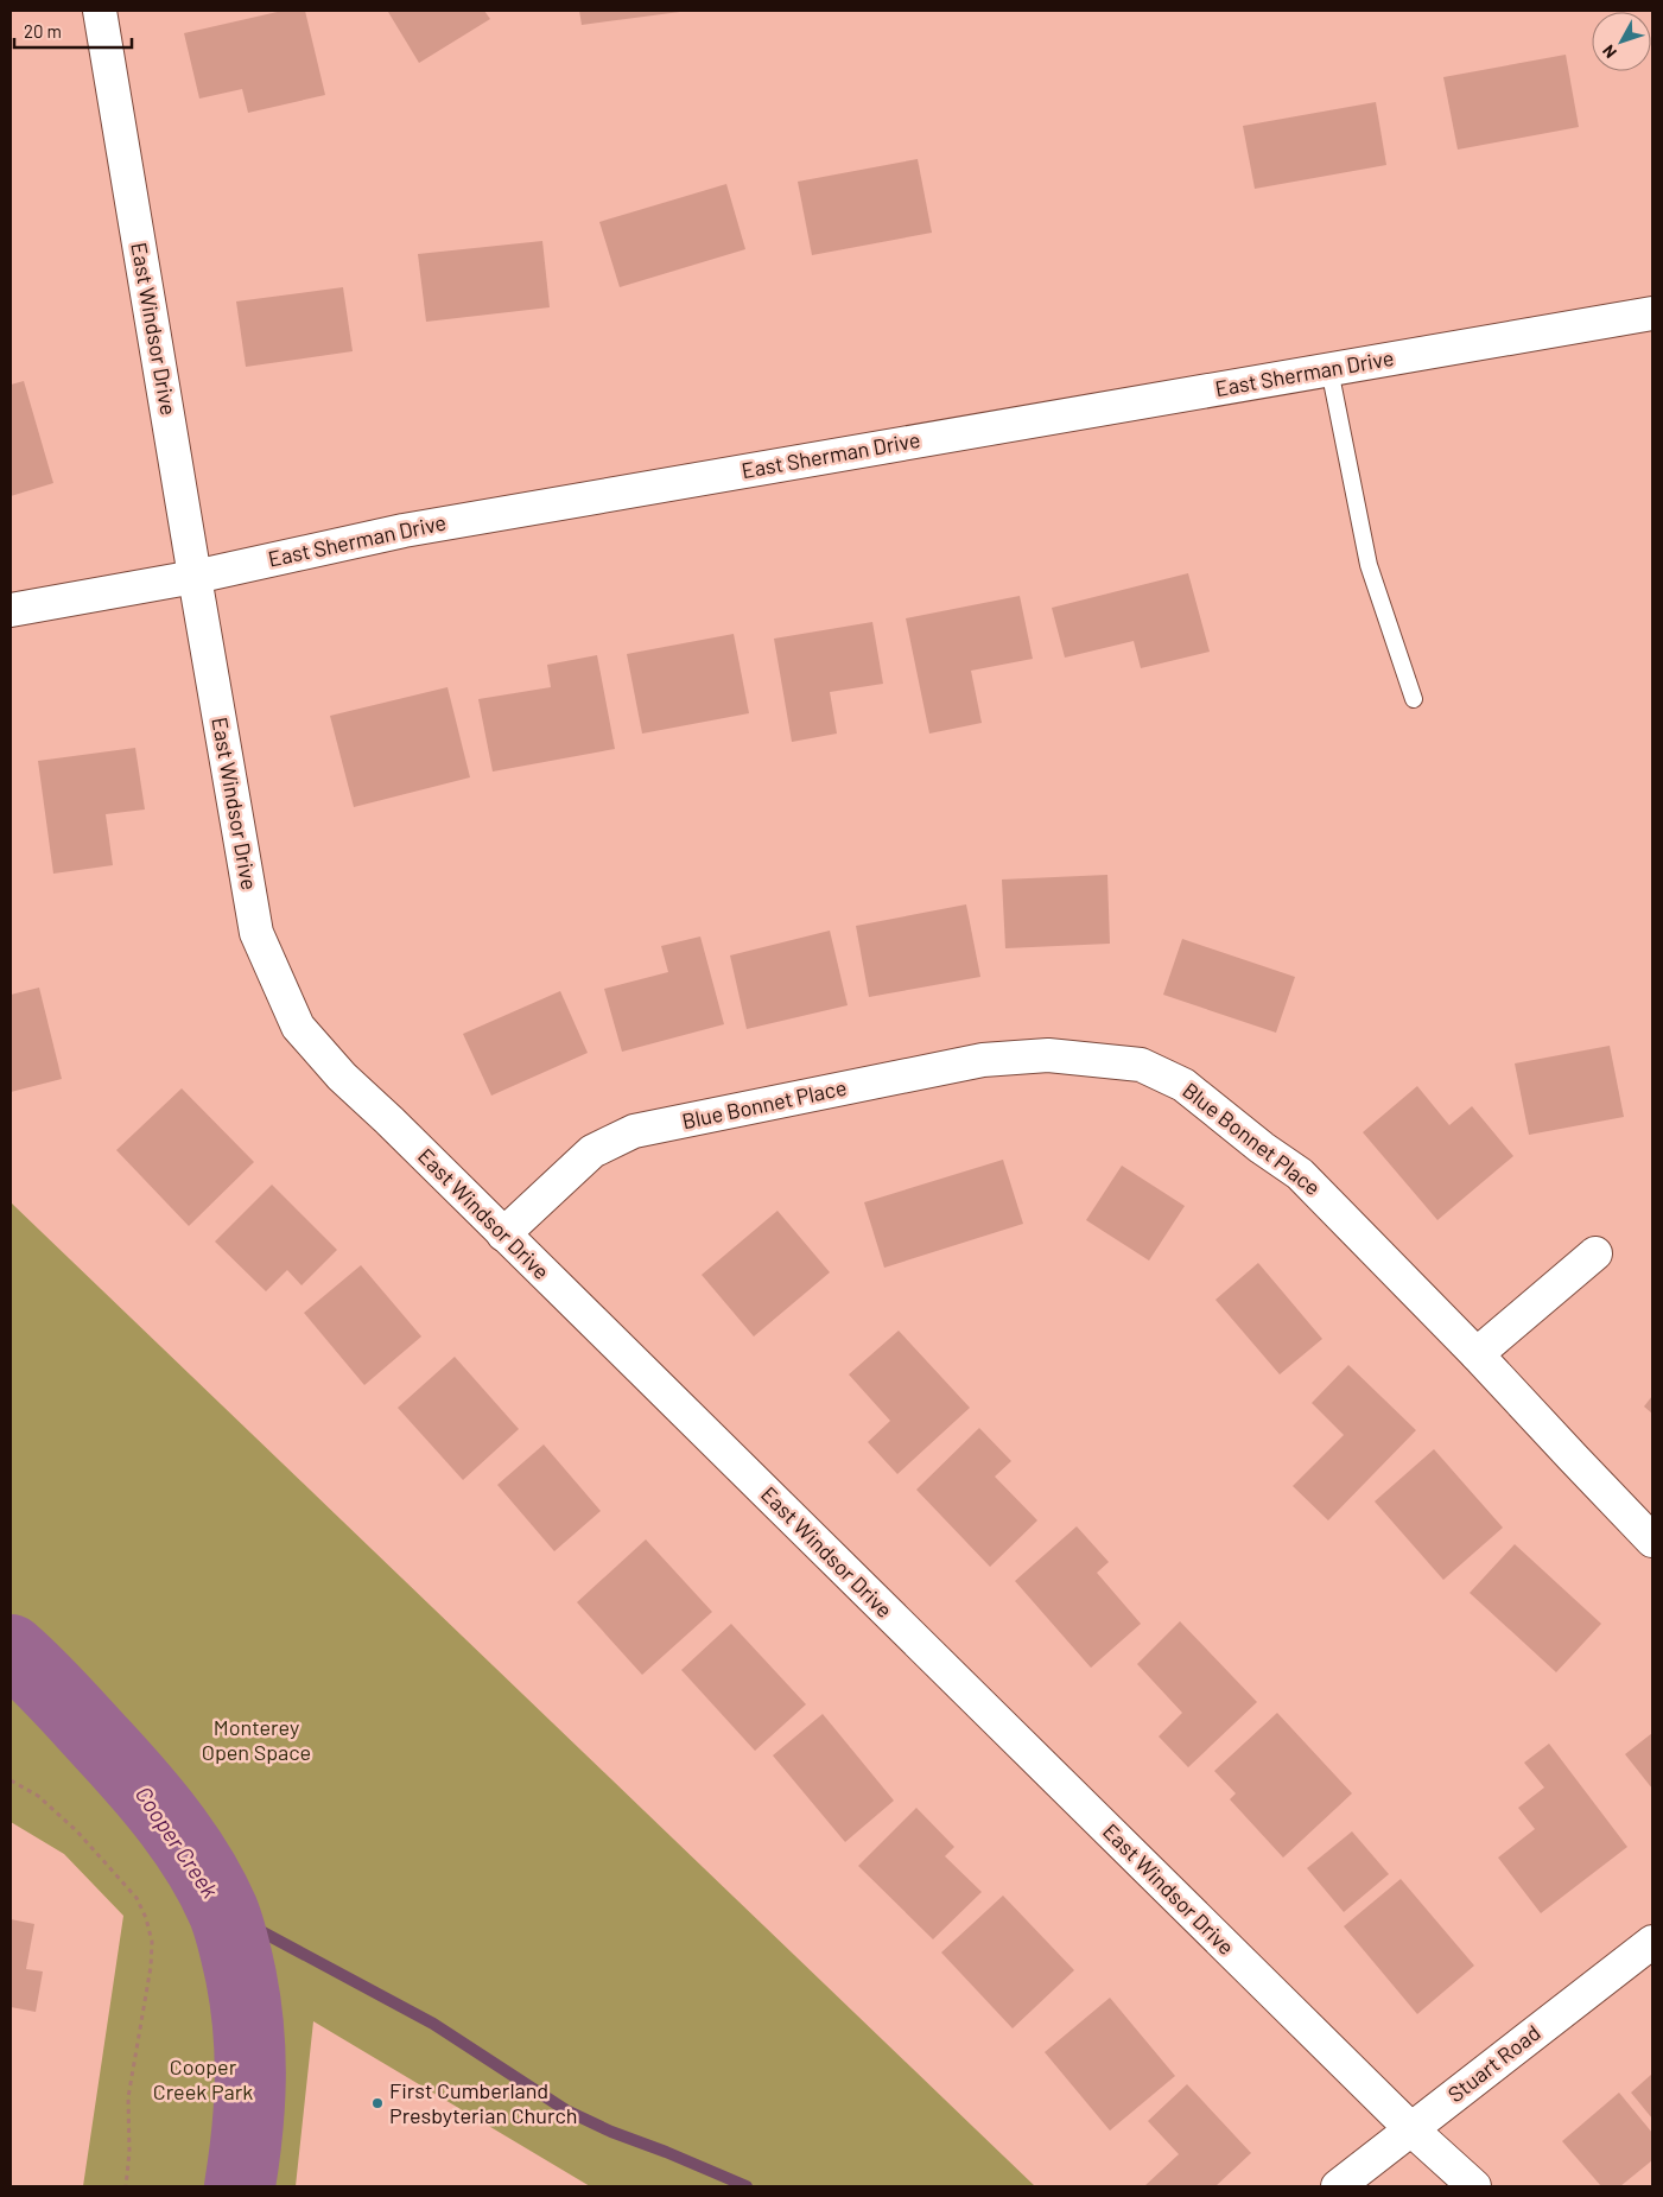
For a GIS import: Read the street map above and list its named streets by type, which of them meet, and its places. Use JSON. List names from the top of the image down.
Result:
{
  "streets": {
    "street": [
      "East Windsor Drive",
      "East Sherman Drive",
      "Blue Bonnet Place",
      "Stuart Road"
    ]
  },
  "crossings": [
    ["East Windsor Drive", "East Sherman Drive"],
    ["East Windsor Drive", "Blue Bonnet Place"],
    ["East Windsor Drive", "Stuart Road"]
  ],
  "water": ["Cooper Creek"],
  "parks": ["Monterey Open Space", "Cooper Creek Park"],
  "places": ["First Cumberland Presbyterian Church"],
  "scale_bar": "20 m",
  "north": "bottom left"
}
